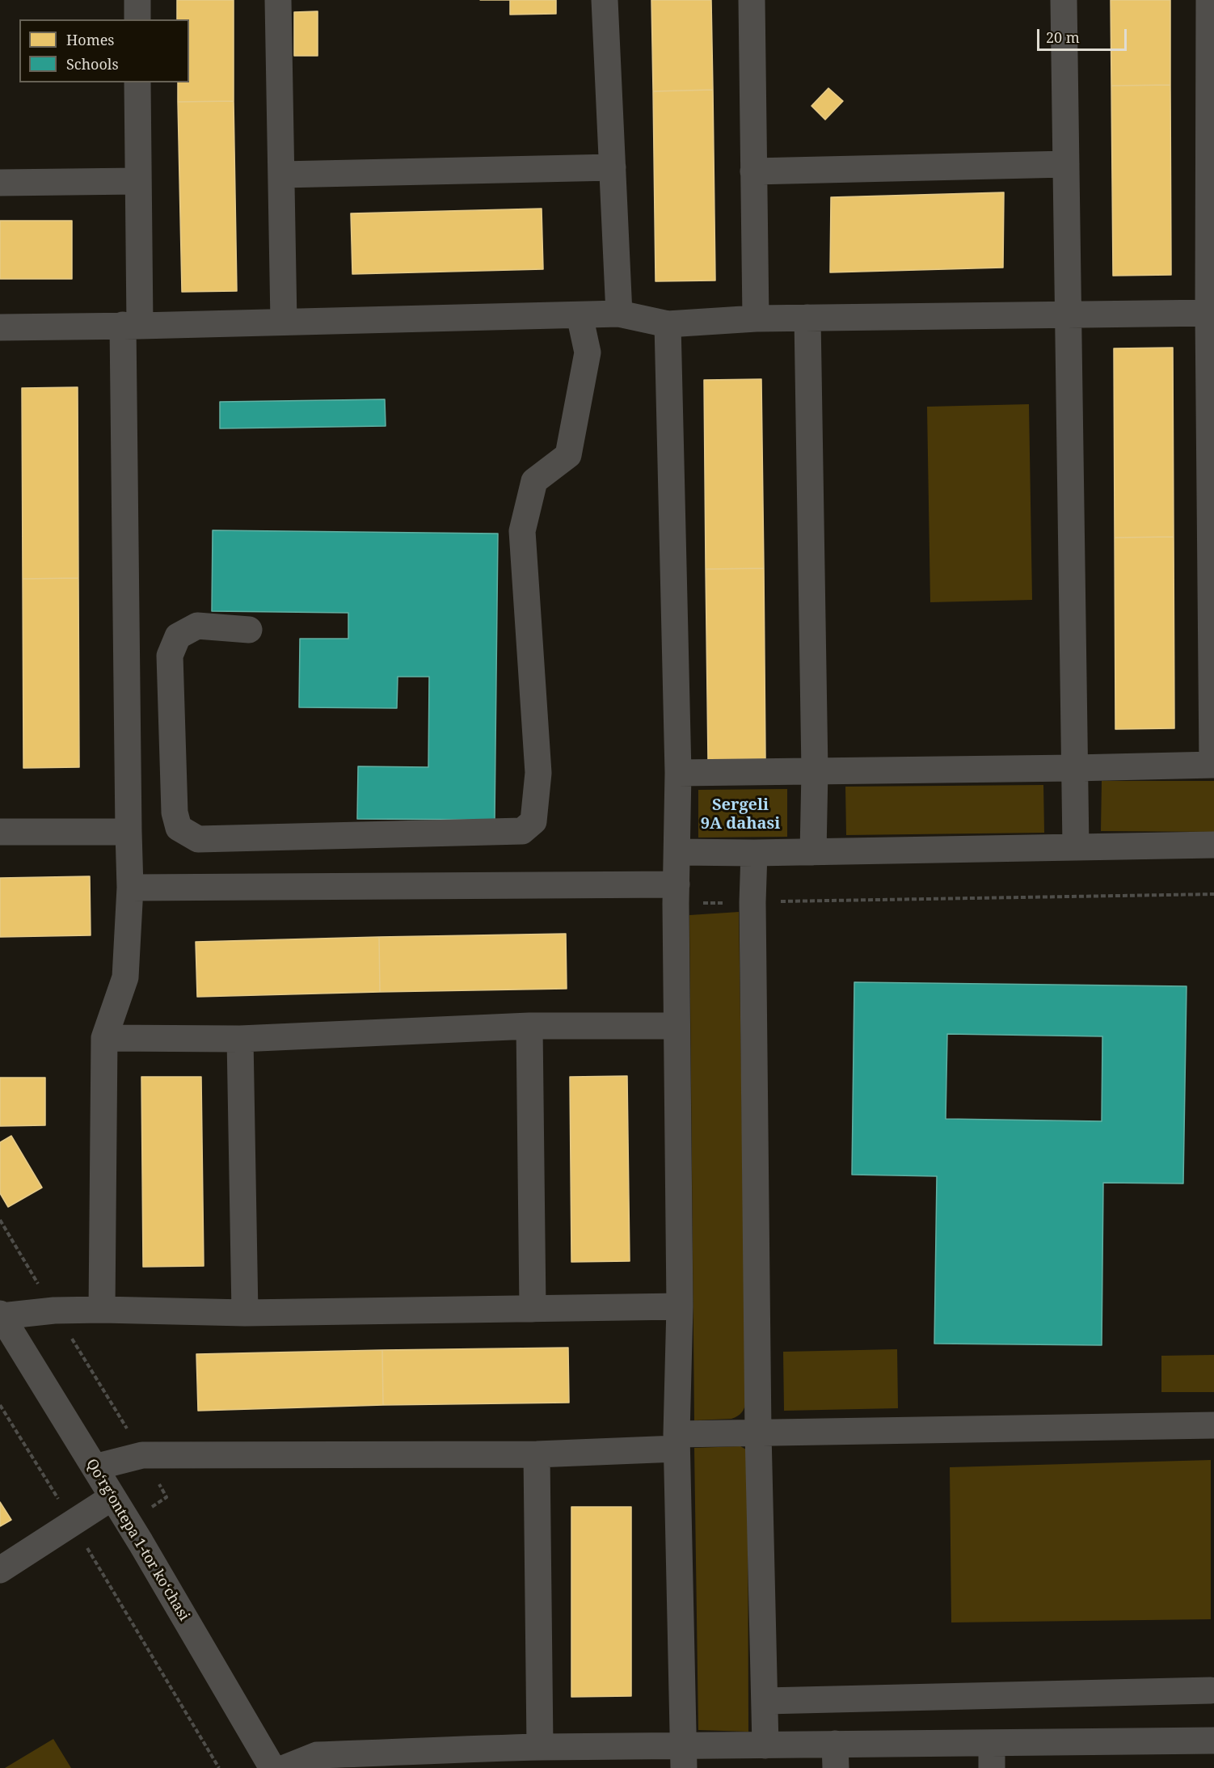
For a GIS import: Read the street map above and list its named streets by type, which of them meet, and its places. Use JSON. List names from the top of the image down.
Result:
{
  "streets": {
    "street": ["Qoʻrgʻontepa 1-tor koʻchasi"]
  },
  "districts": ["Sergeli 9A dahasi"],
  "legend": ["Homes", "Schools"],
  "scale_bar": "20 m"
}
